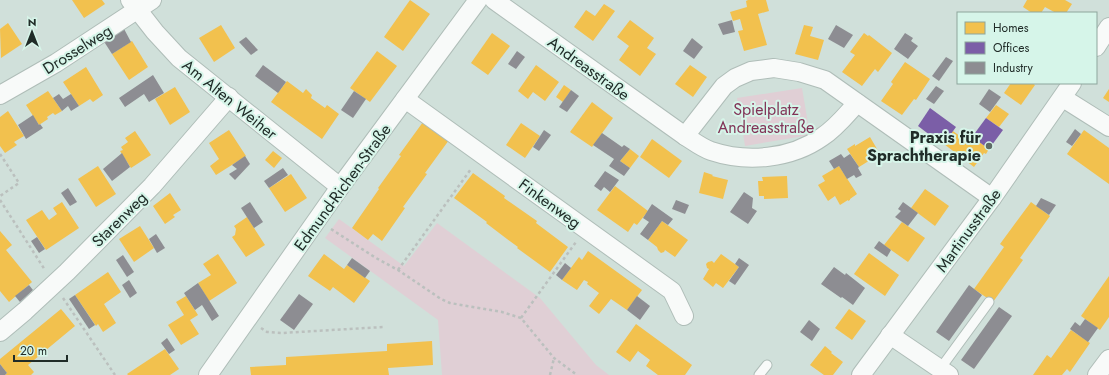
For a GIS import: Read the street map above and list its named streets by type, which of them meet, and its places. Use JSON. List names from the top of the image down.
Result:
{
  "streets": {
    "street": [
      "Drosselweg",
      "Andreasstraße",
      "Am Alten Weiher",
      "Edmund-Richen-Straße",
      "Finkenweg",
      "Starenweg",
      "Martinusstraße"
    ]
  },
  "crossings": [
    ["Drosselweg", "Am Alten Weiher"],
    ["Am Alten Weiher", "Edmund-Richen-Straße"],
    ["Am Alten Weiher", "Starenweg"],
    ["Edmund-Richen-Straße", "Finkenweg"]
  ],
  "parks": ["Spielplatz Andreasstraße"],
  "places": ["Praxis für Sprachtherapie"],
  "legend": ["Homes", "Offices", "Industry"],
  "scale_bar": "20 m",
  "north": "top"
}
